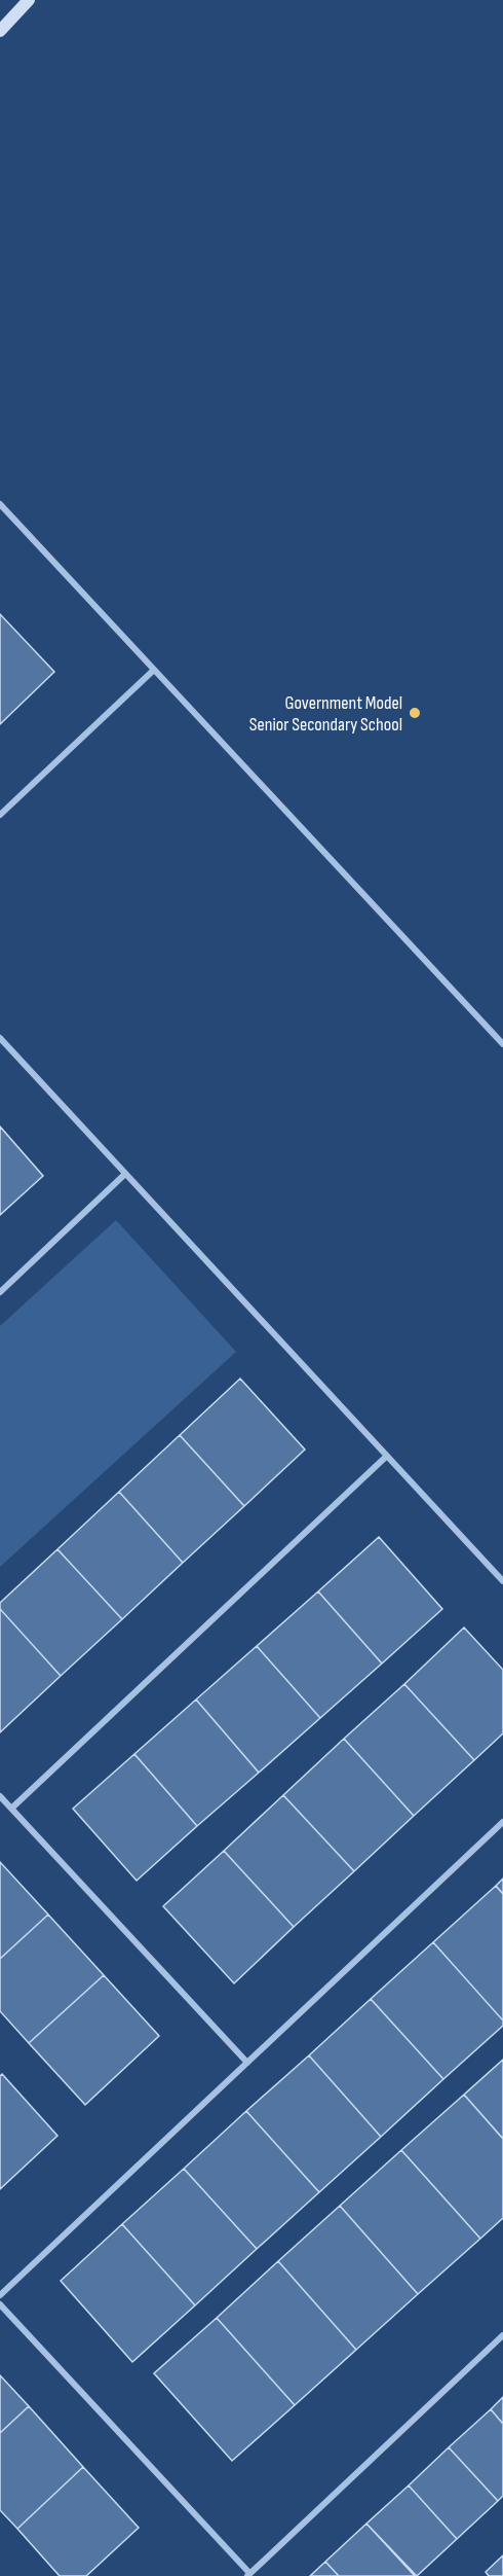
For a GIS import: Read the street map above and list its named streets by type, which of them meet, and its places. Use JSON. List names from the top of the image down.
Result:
{
  "places": ["Government Model Senior Secondary School"]
}
